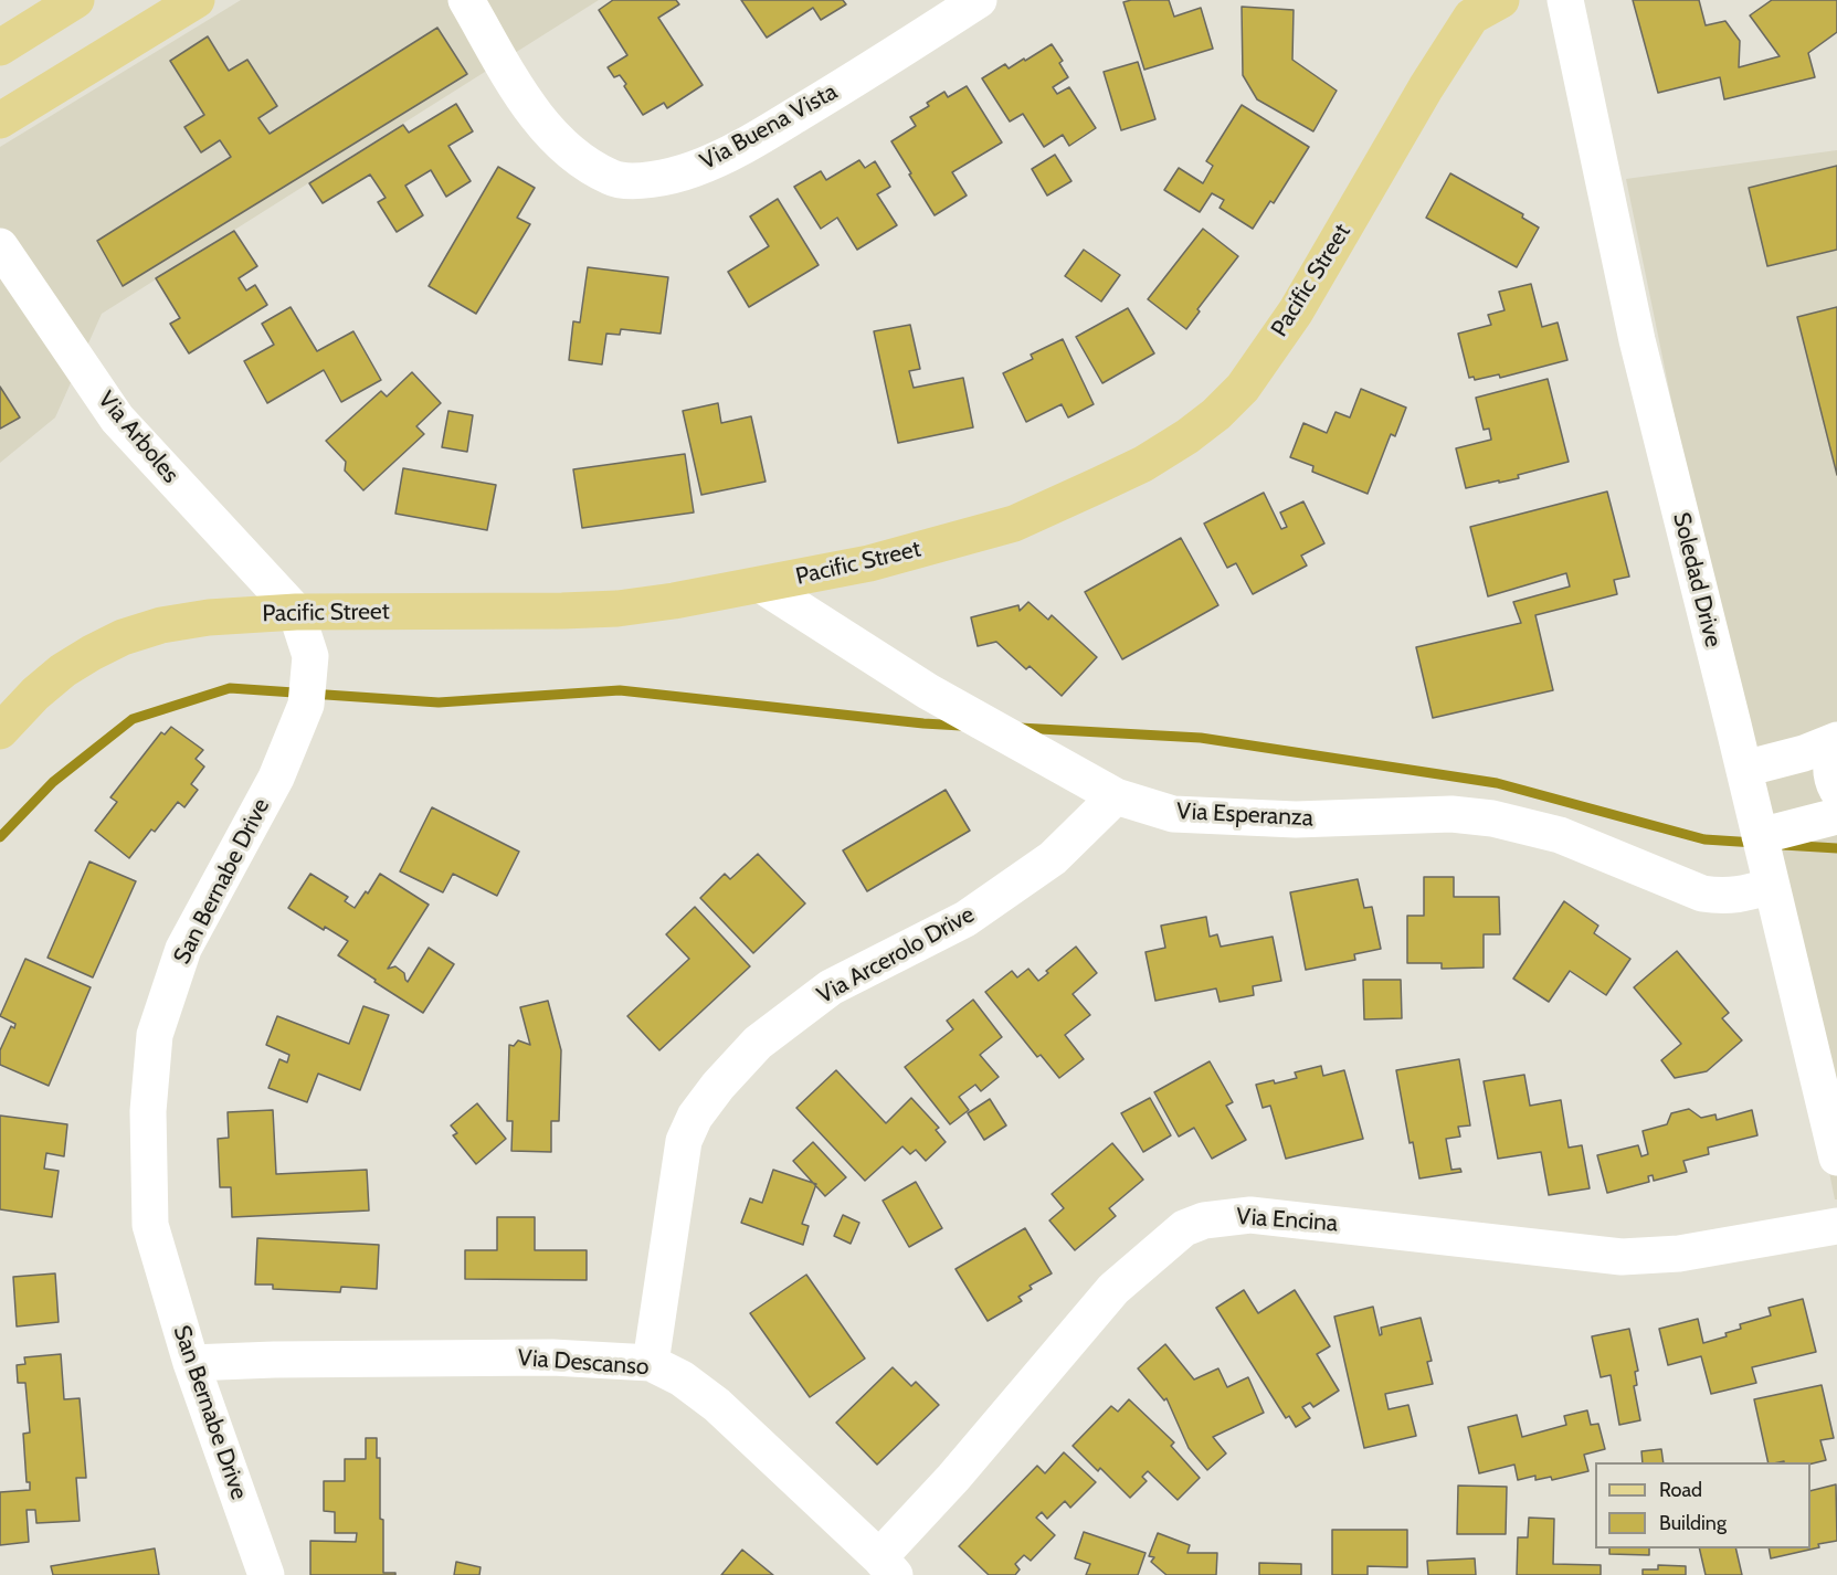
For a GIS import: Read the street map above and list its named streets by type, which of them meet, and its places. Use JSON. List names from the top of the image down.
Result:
{
  "streets": {
    "main road": ["Pacific Street"],
    "street": [
      "Via Buena Vista",
      "Via Arboles",
      "Soledad Drive",
      "Via Esperanza",
      "San Bernabe Drive",
      "Via Arcerolo Drive",
      "Via Encina",
      "Via Descanso"
    ]
  },
  "crossings": [
    ["Pacific Street", "Via Arboles"],
    ["Pacific Street", "Via Esperanza"],
    ["Pacific Street", "San Bernabe Drive"],
    ["Via Arboles", "San Bernabe Drive"],
    ["Soledad Drive", "Via Esperanza"],
    ["Via Esperanza", "Via Arcerolo Drive"],
    ["San Bernabe Drive", "Via Descanso"],
    ["Via Arcerolo Drive", "Via Descanso"],
    ["Via Encina", "Via Descanso"]
  ],
  "legend": ["Road", "Building"]
}
